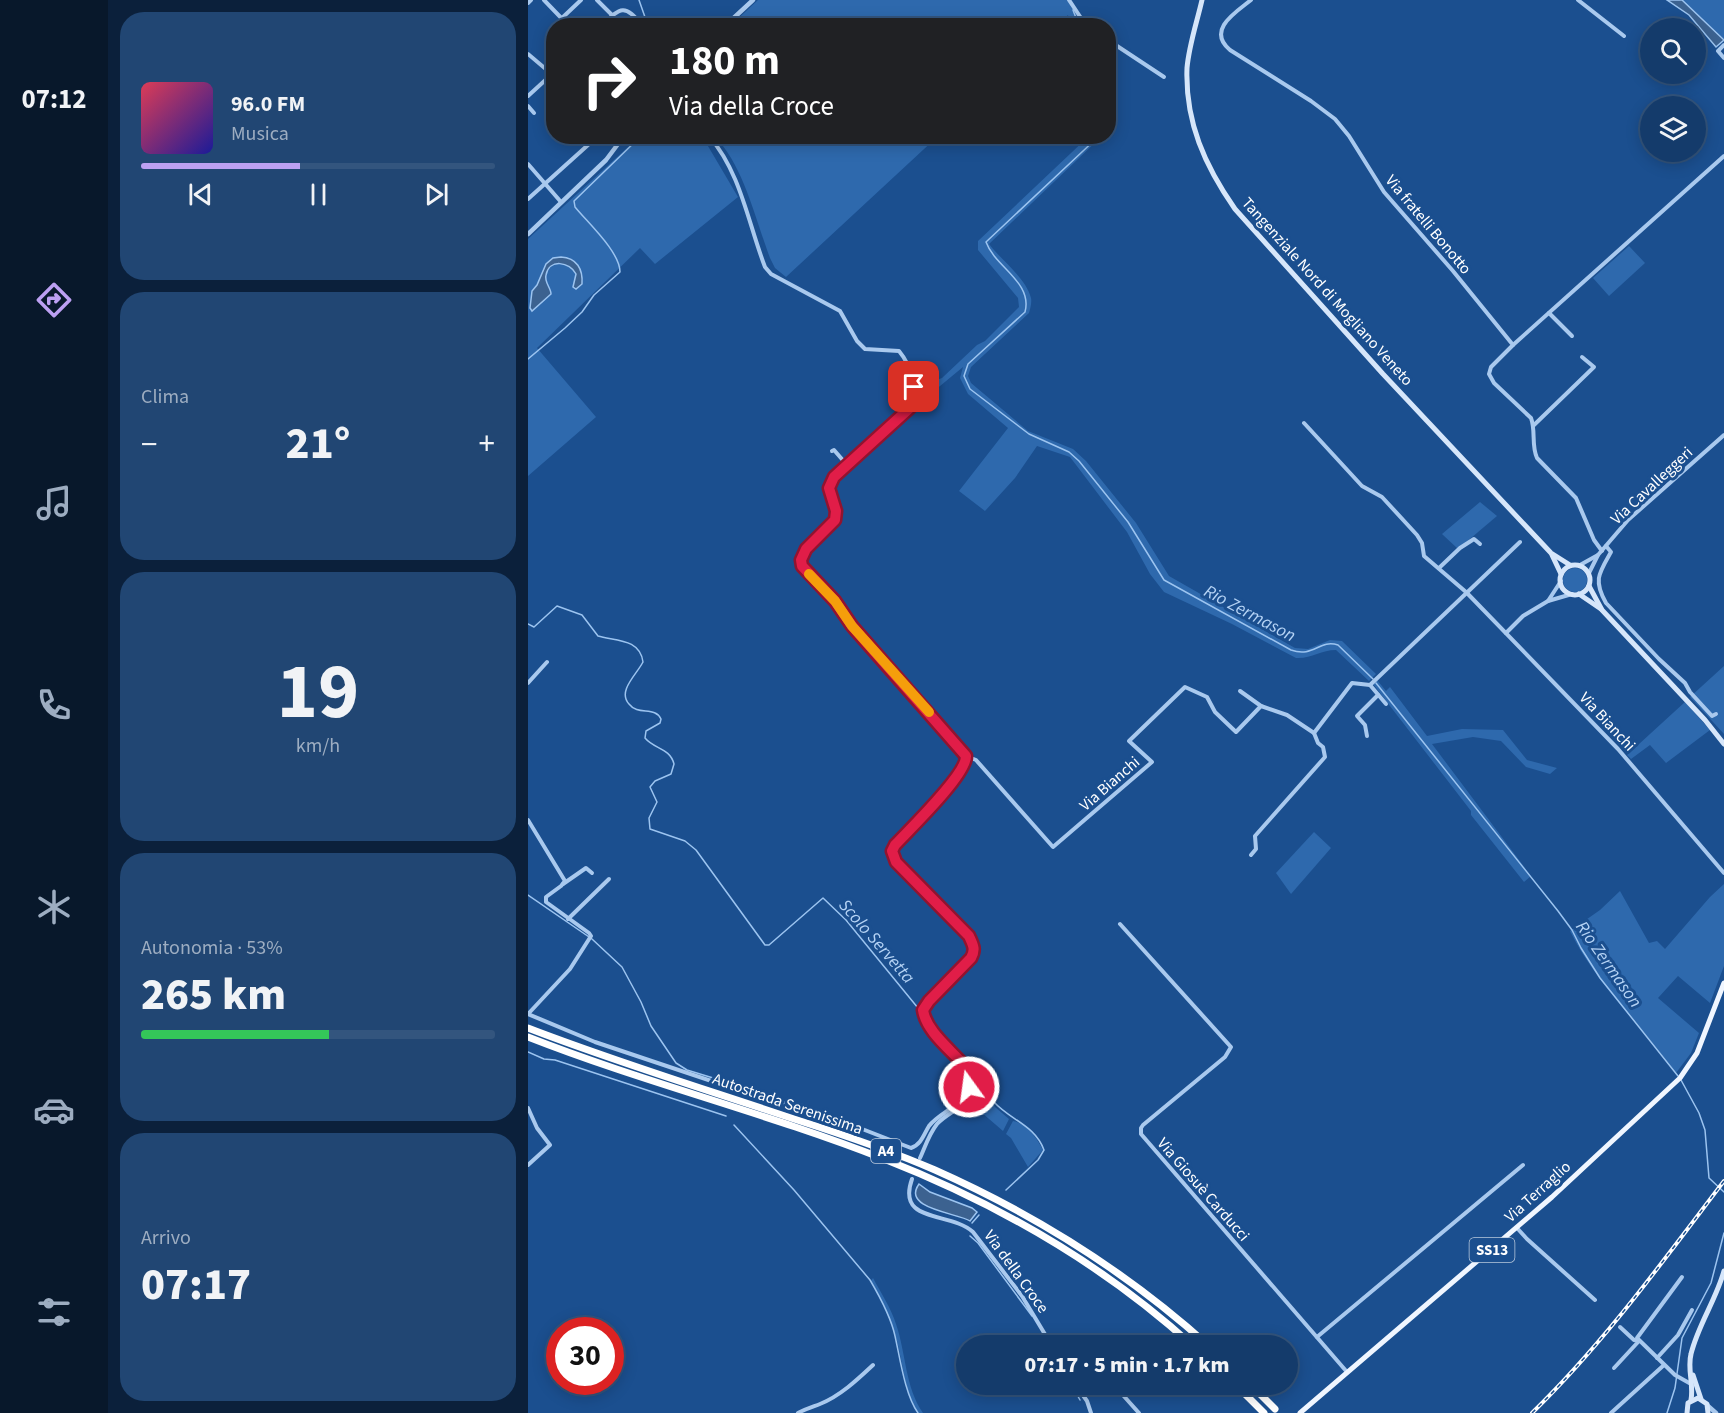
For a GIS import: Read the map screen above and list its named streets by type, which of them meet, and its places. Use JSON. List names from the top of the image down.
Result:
{
  "streets": {
    "highway": ["Autostrada Serenissima", "A4"],
    "main road": ["Tangenziale Nord di Mogliano Veneto", "Via Terraglio", "SS13"],
    "street": [
      "Via fratelli Bonotto",
      "Via Cavalleggeri",
      "Via Bianchi",
      "Via Giosuè Carducci",
      "Via della Croce"
    ]
  },
  "crossings": [
    ["Via Giosuè Carducci", "Via Terraglio"]
  ],
  "water": ["Rio Zermason", "Scolo Servetta"],
  "page": {
    "tabs": "07:12",
    "turn": ["180 m", "Via della Croce"],
    "song": ["96.0 FM", "Musica"],
    "tile": [
      "Clima",
      ["19", "km/h"],
      ["Autonomia · 53%", "265 km"],
      ["Arrivo", "07:17"]
    ],
    "heat": ["−", "21°", "+"],
    "limit": "30",
    "trip": "07:17 · 5 min · 1.7 km"
  }
}
